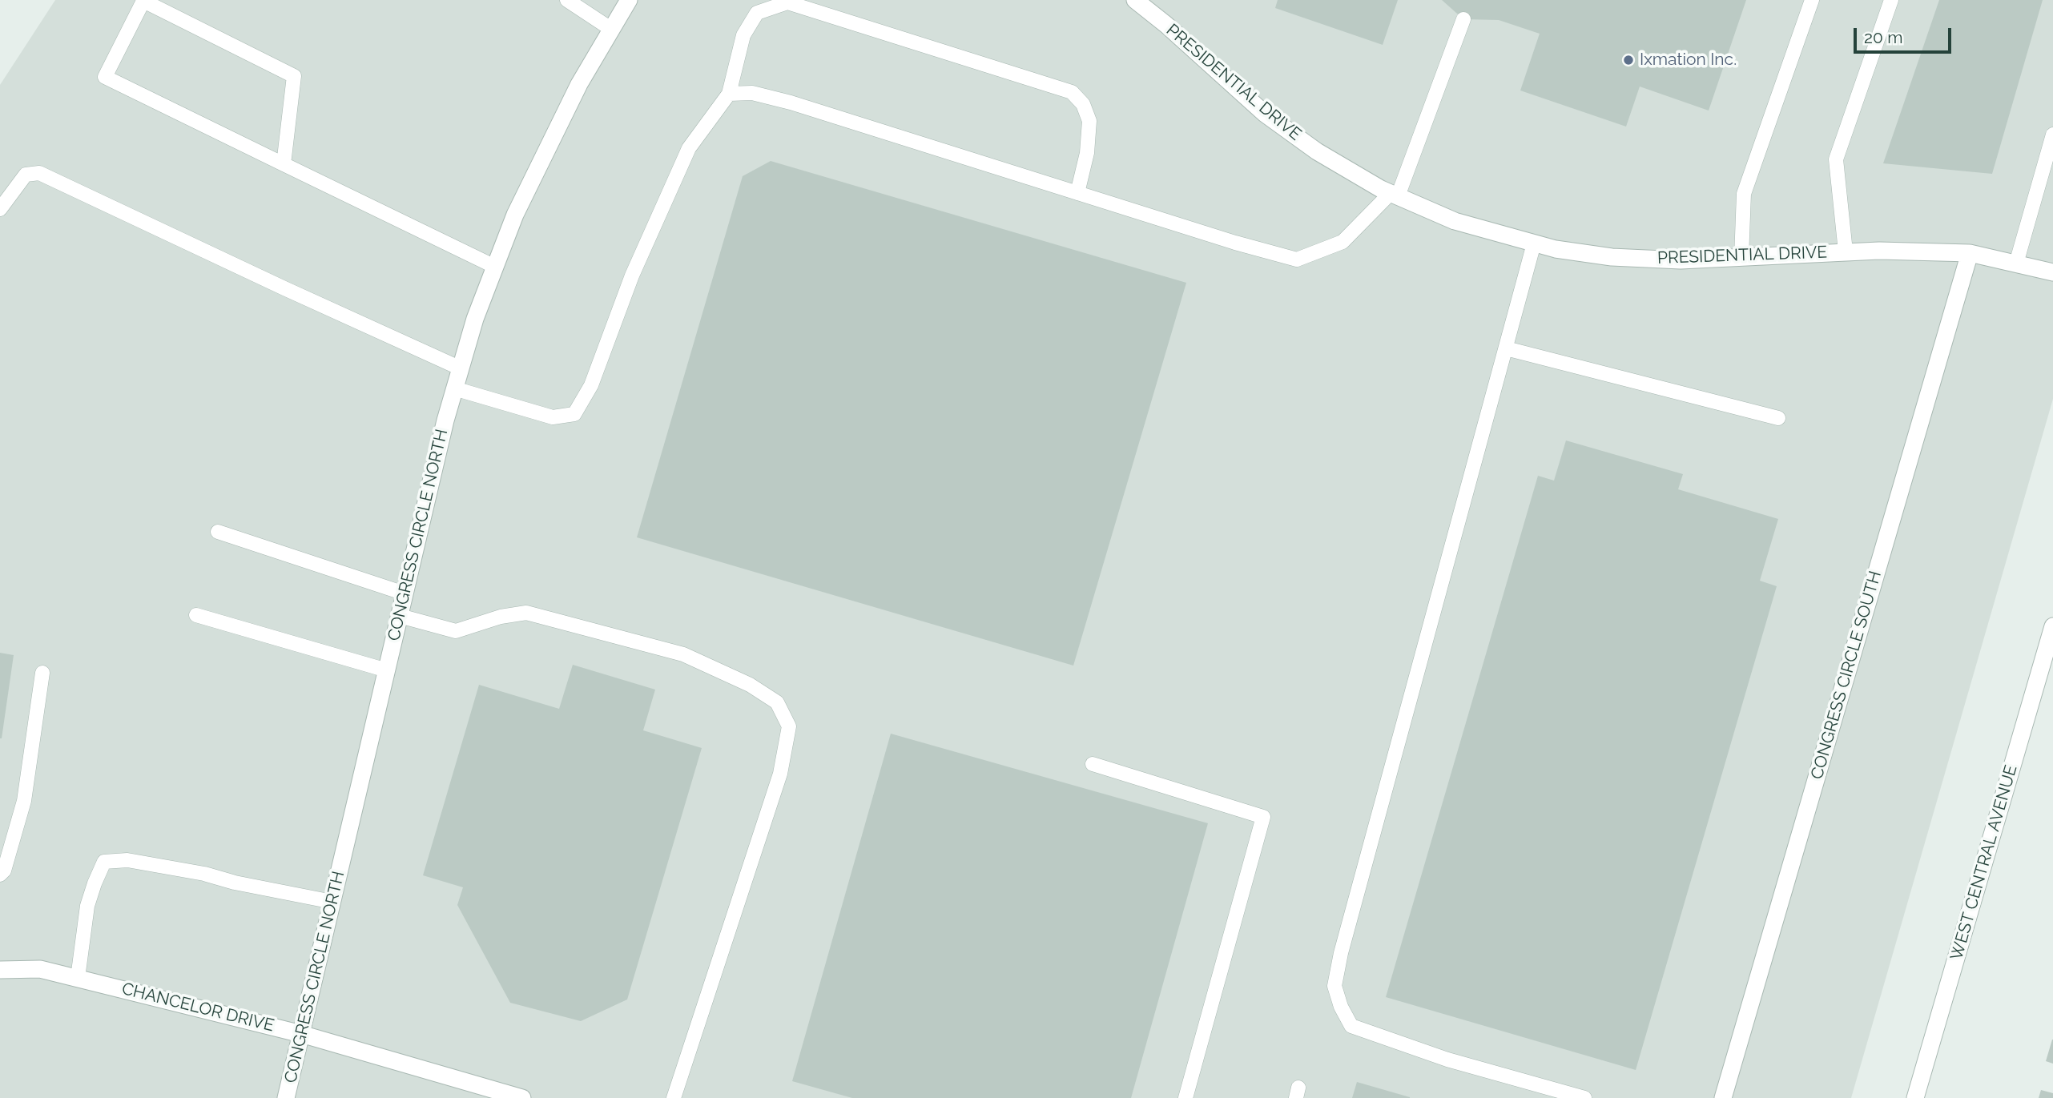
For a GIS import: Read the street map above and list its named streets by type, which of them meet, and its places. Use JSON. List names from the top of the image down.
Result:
{
  "streets": {
    "street": [
      "PRESIDENTIAL DRIVE",
      "CONGRESS CIRCLE NORTH",
      "CONGRESS CIRCLE SOUTH",
      "WEST CENTRAL AVENUE",
      "CHANCELOR DRIVE"
    ]
  },
  "crossings": [
    ["PRESIDENTIAL DRIVE", "CONGRESS CIRCLE SOUTH"],
    ["CONGRESS CIRCLE NORTH", "CHANCELOR DRIVE"]
  ],
  "places": ["Ixmation Inc."],
  "scale_bar": "20 m"
}
